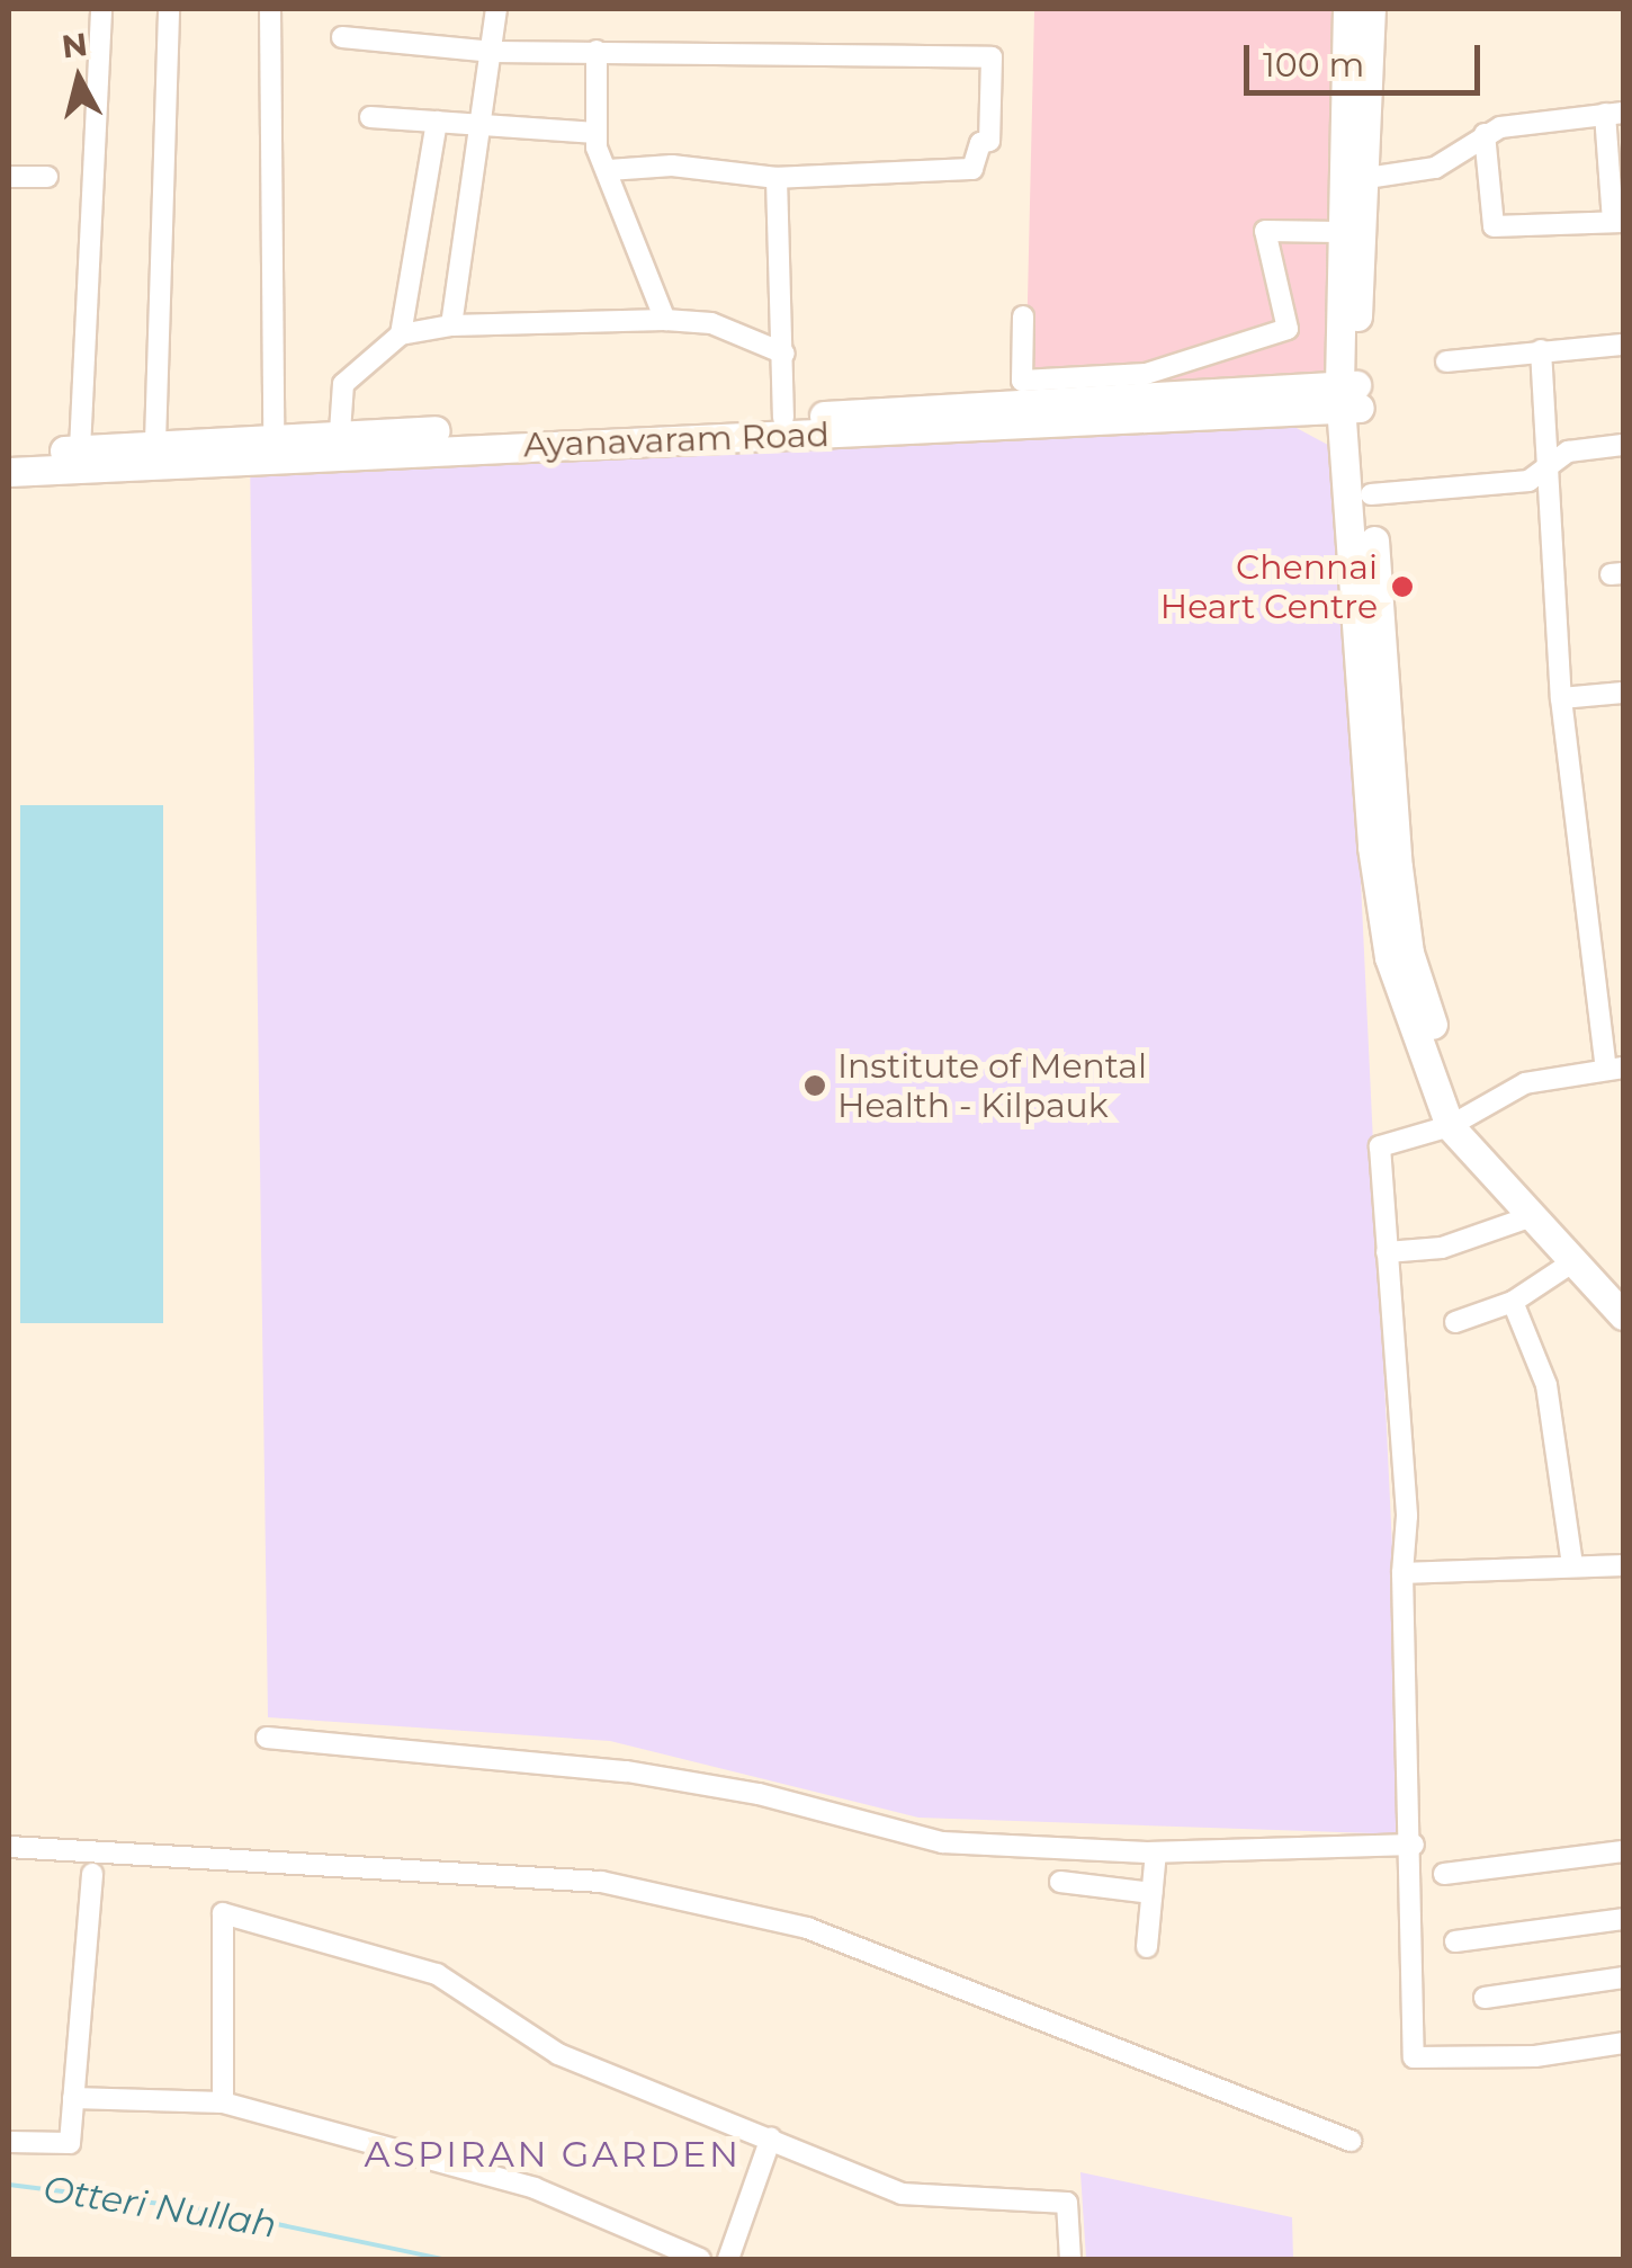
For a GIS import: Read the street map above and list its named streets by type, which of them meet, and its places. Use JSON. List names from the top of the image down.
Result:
{
  "streets": {
    "main road": ["Ayanavaram Road"]
  },
  "districts": ["ASPIRAN GARDEN"],
  "water": ["Otteri Nullah"],
  "places": ["Chennai Heart Centre", "Institute of Mental Health - Kilpauk"],
  "scale_bar": "100 m",
  "north": "top"
}
